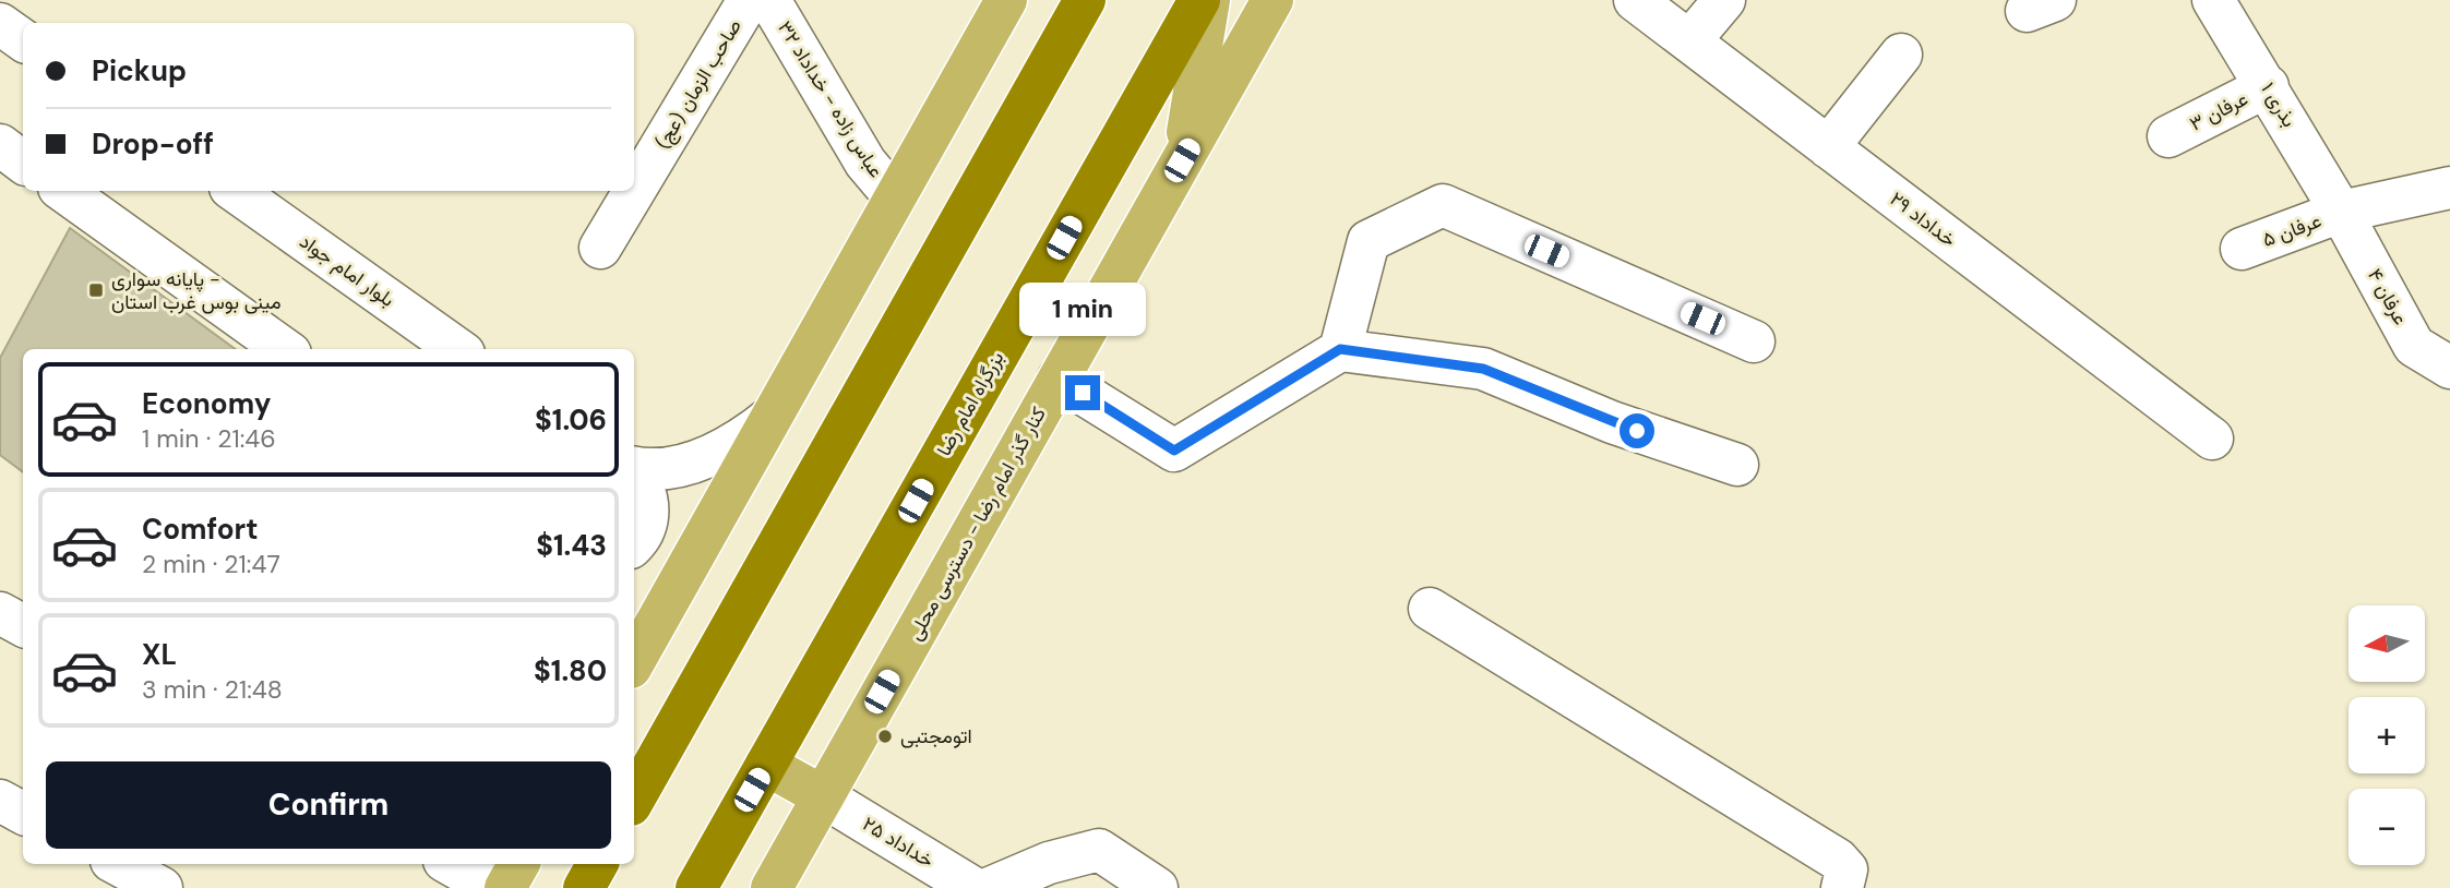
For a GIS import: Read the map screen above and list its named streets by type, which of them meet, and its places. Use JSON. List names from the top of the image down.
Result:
{
  "streets": {
    "highway": ["بزرگراه امام رضا"],
    "main road": ["کنار گذر امام رضا - دسترسی محلی"],
    "street": [
      "صاحب الزمان (عج)",
      "عباس زاده - خداداد ۳۲",
      "بذری ۱",
      "عرفان ۳",
      "خداداد ۲۹",
      "عرفان ۵",
      "بلوار امام جواد",
      "عرفان ۴",
      "خداداد ۲۵"
    ]
  },
  "crossings": [
    ["بذری ۱", "عرفان ۳"],
    ["بذری ۱", "عرفان ۵"],
    ["بذری ۱", "عرفان ۴"],
    ["عرفان ۵", "عرفان ۴"],
    ["کنار گذر امام رضا - دسترسی محلی", "خداداد ۲۵"]
  ],
  "places": {
    "transit": ["پایانه سواری - مینی بوس غرب استان"],
    "other": ["اتومجتبی"]
  },
  "north": "left",
  "page": {
    "banner": ["Pickup", "Drop-off"],
    "bubble": "1 min",
    "list": [
      {
        "name": "Economy",
        "note": "1 min · 21:46",
        "value": "$1.06"
      },
      {
        "name": "Comfort",
        "note": "2 min · 21:47",
        "value": "$1.43"
      },
      {
        "name": "XL",
        "note": "3 min · 21:48",
        "value": "$1.80"
      }
    ],
    "map_buttons": ["+", "−"],
    "buttons": "Confirm"
  }
}
